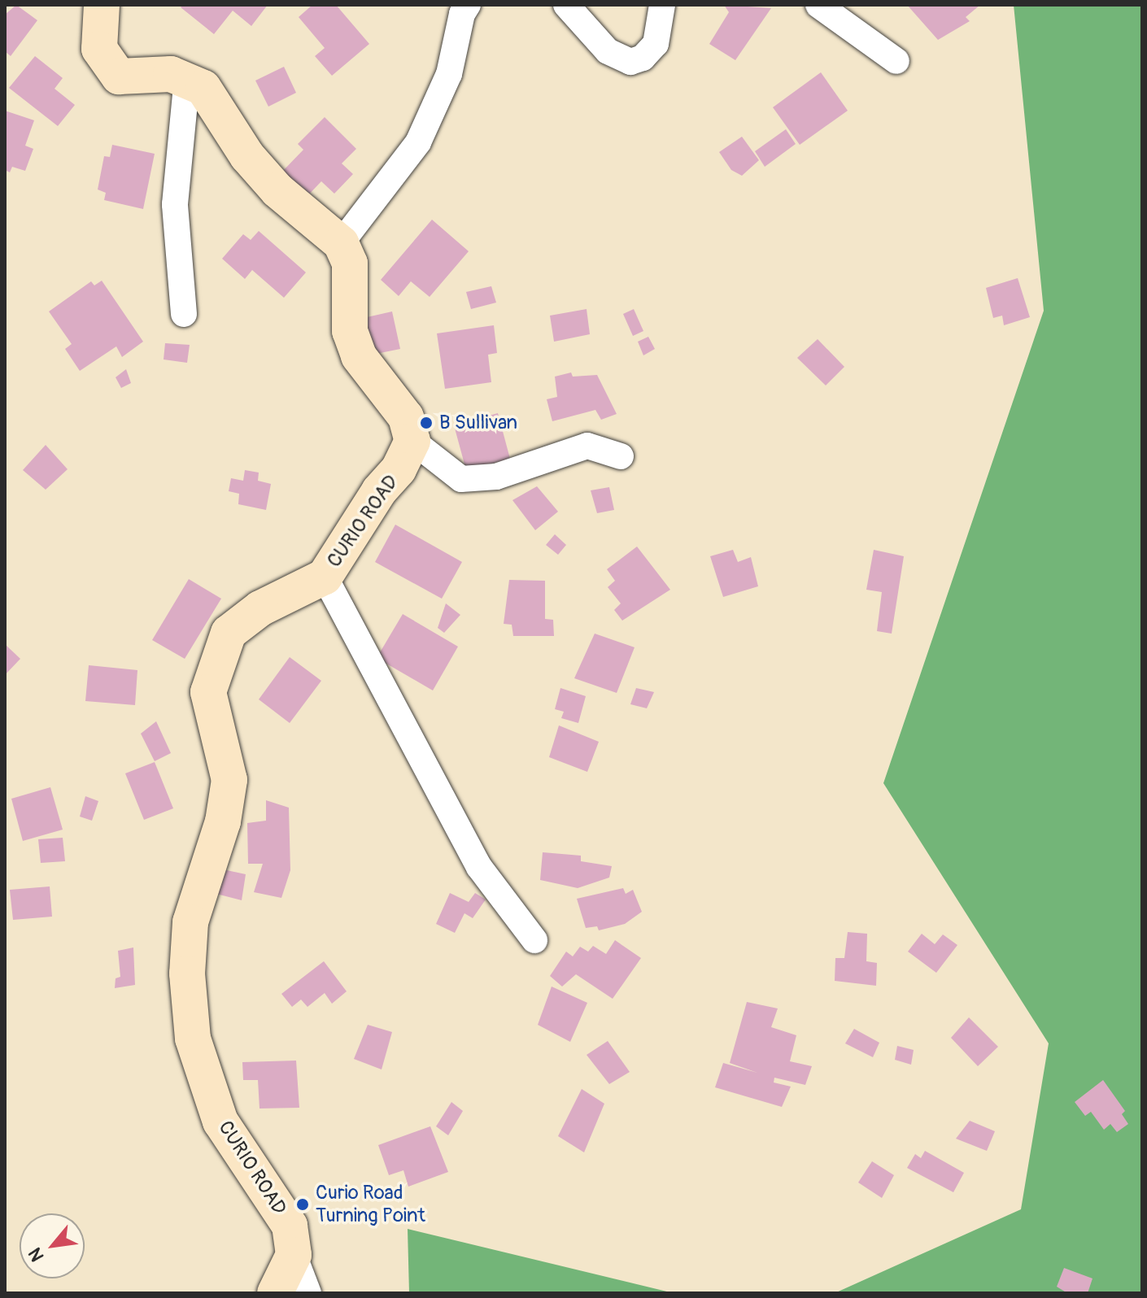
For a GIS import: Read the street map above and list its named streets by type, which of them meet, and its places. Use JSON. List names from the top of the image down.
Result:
{
  "streets": {
    "main road": ["CURIO ROAD"]
  },
  "places": ["B Sullivan", "Curio Road Turning Point"],
  "north": "bottom left"
}
